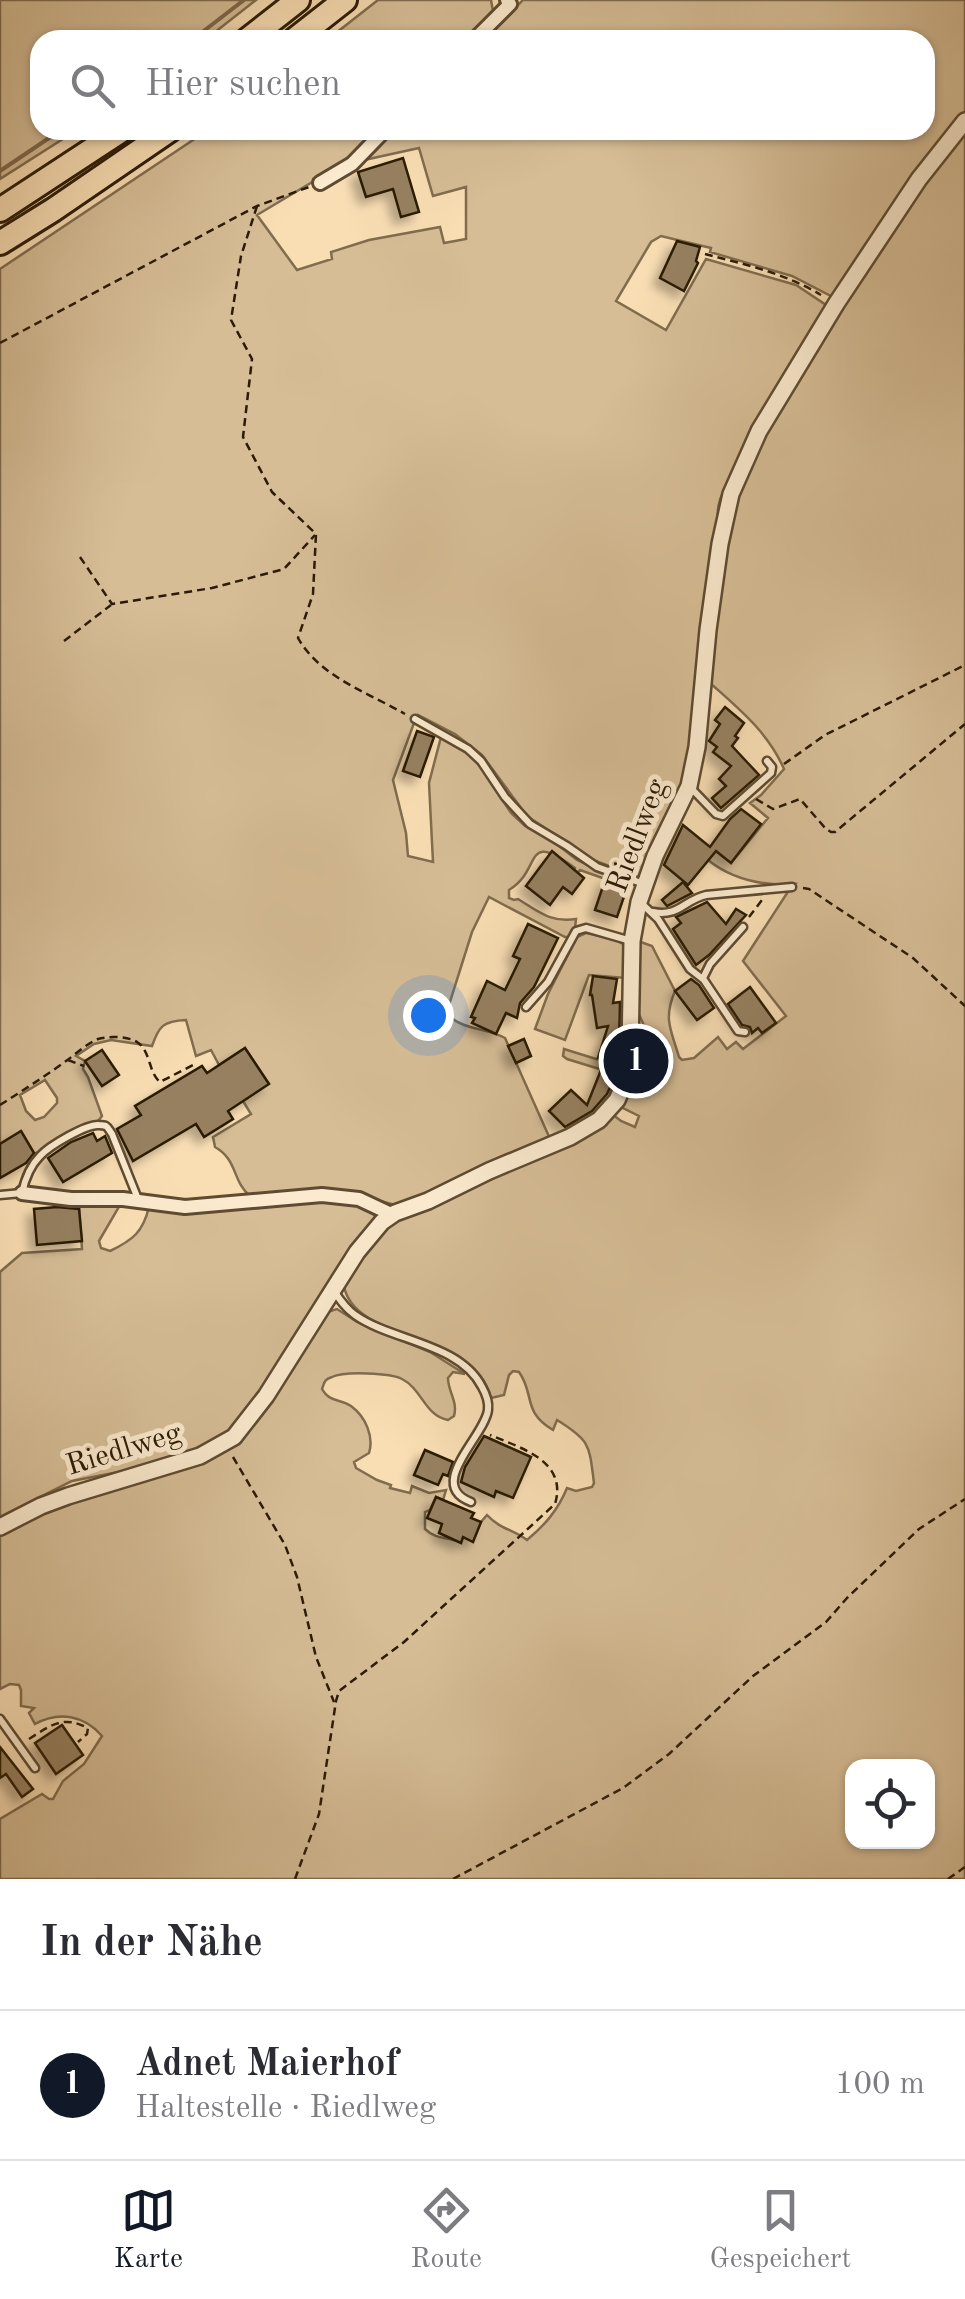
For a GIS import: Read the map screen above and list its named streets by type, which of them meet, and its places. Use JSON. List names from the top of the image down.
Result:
{
  "streets": {
    "street": ["Riedlweg"]
  },
  "page": {
    "search": "Hier suchen",
    "pins": "1",
    "heading": "In der Nähe",
    "list": [
      {
        "mark": "1",
        "name": "Adnet Maierhof",
        "note": "Haltestelle · Riedlweg",
        "value": "100 m"
      }
    ],
    "nav": ["Karte", "Route", "Gespeichert"]
  }
}
